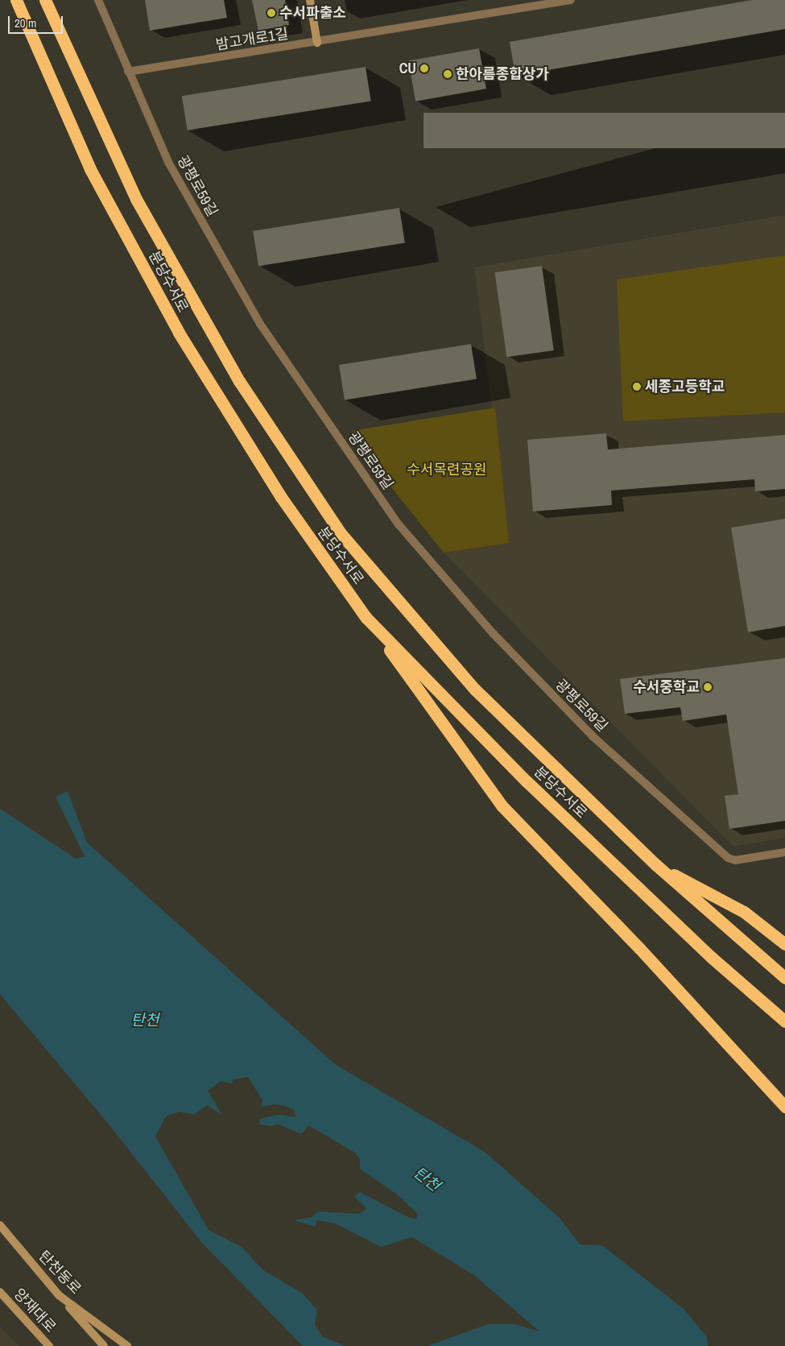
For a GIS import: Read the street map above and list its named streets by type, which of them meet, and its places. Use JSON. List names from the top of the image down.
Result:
{
  "streets": {
    "highway": ["분당수서로"],
    "street": [
      "밤고개로1길",
      "광평로59길",
      "탄천동로",
      "양재대로"
    ]
  },
  "crossings": [
    ["밤고개로1길", "광평로59길"]
  ],
  "water": ["탄천"],
  "parks": ["수서목련공원"],
  "places": [
    "수서파출소",
    "CU",
    "한아름종합상가",
    "세종고등학교",
    "수서중학교"
  ],
  "scale_bar": "20 m"
}
